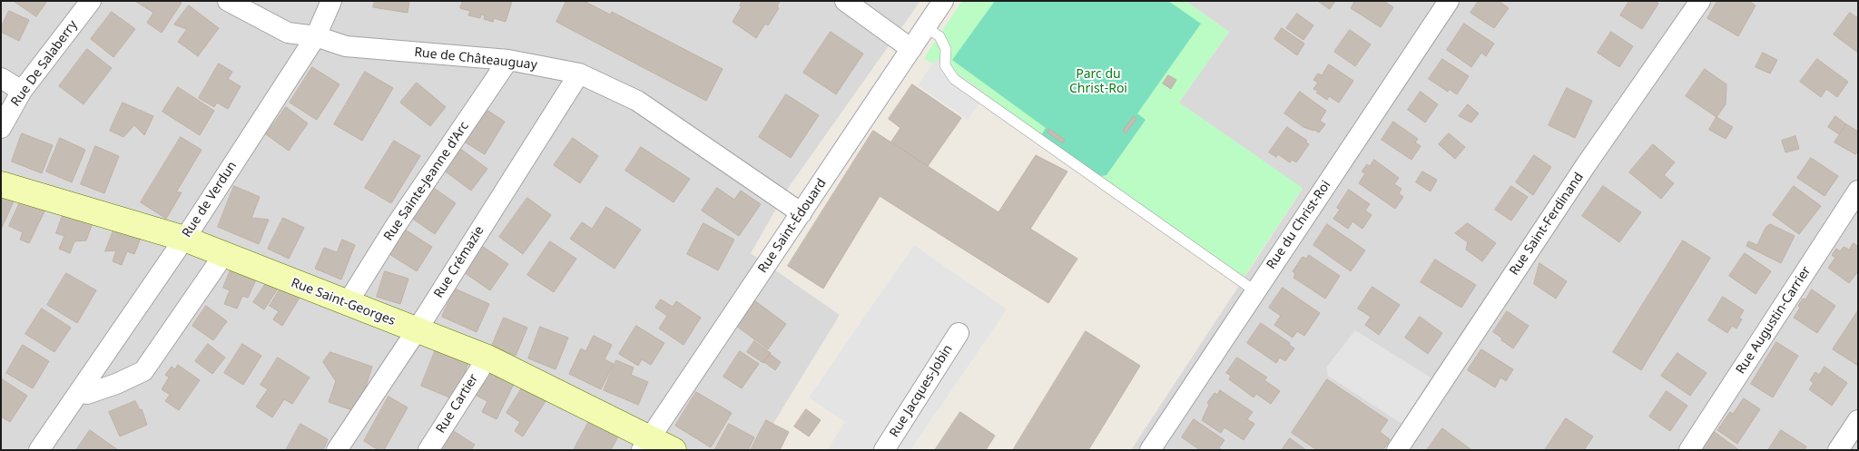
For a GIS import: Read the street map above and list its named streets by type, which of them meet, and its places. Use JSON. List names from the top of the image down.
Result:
{
  "streets": {
    "street": [
      "Rue de Châteauguay",
      "Rue De Salaberry",
      "Rue Sainte-Jeanne d'Arc",
      "Rue de Verdun",
      "Rue Saint-Ferdinand",
      "Rue du Christ-Roi",
      "Rue Saint-Édouard",
      "Rue Crémazie",
      "Rue Saint-Georges",
      "Rue Augustin-Carrier",
      "Rue Jacques-Jobin",
      "Rue Cartier"
    ]
  },
  "crossings": [
    ["Rue de Châteauguay", "Rue Sainte-Jeanne d'Arc"],
    ["Rue de Châteauguay", "Rue de Verdun"],
    ["Rue de Châteauguay", "Rue Saint-Édouard"],
    ["Rue de Châteauguay", "Rue Crémazie"],
    ["Rue Sainte-Jeanne d'Arc", "Rue Saint-Georges"],
    ["Rue de Verdun", "Rue Saint-Georges"],
    ["Rue Saint-Édouard", "Rue Saint-Georges"],
    ["Rue Crémazie", "Rue Saint-Georges"],
    ["Rue Saint-Georges", "Rue Cartier"]
  ],
  "parks": ["Parc du Christ-Roi"]
}
